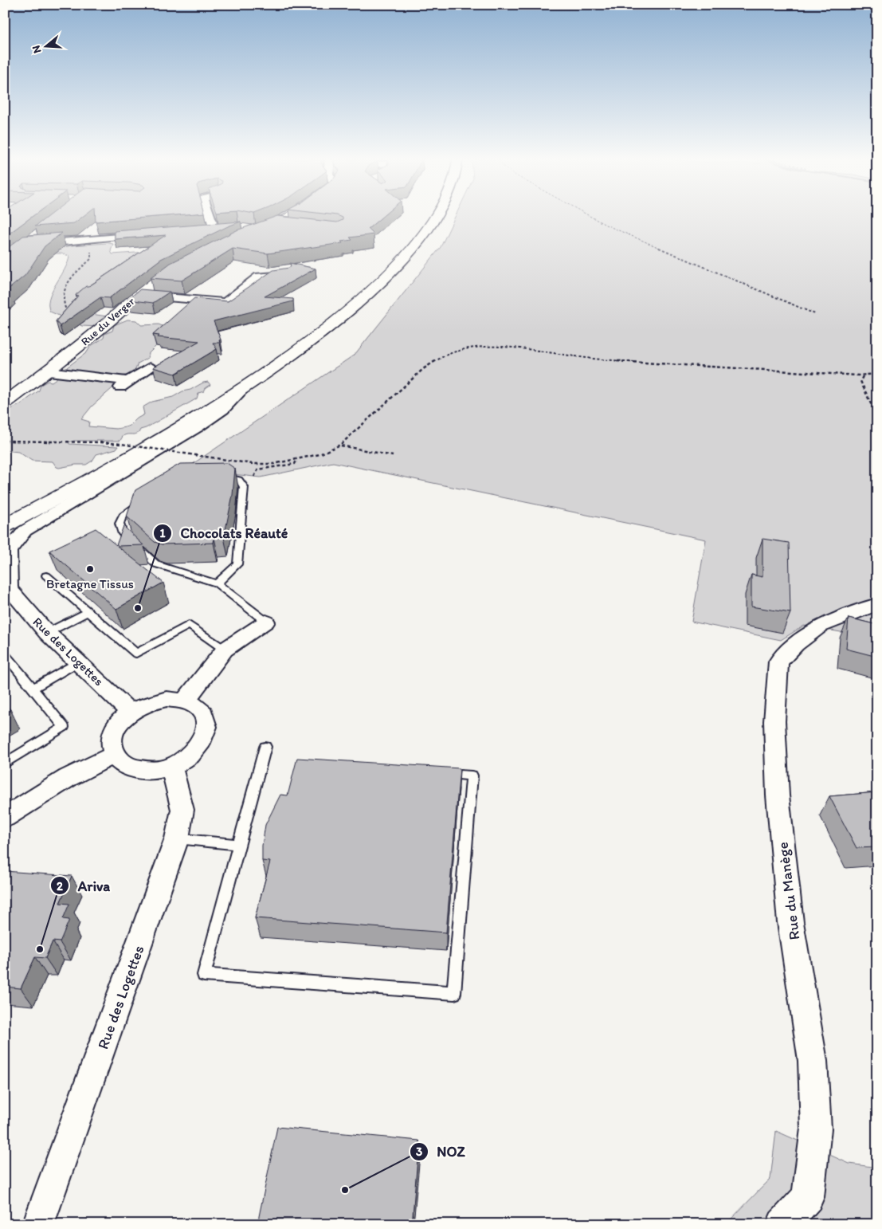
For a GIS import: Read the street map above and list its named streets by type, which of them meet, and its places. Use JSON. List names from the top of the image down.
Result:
{
  "streets": {
    "main road": ["Rue du Verger"],
    "street": ["Rue des Logettes", "Rue du Manège"]
  },
  "places": [
    "Bretagne Tissus",
    "Chocolats Réauté",
    "Ariva",
    "NOZ"
  ],
  "north": "left"
}
